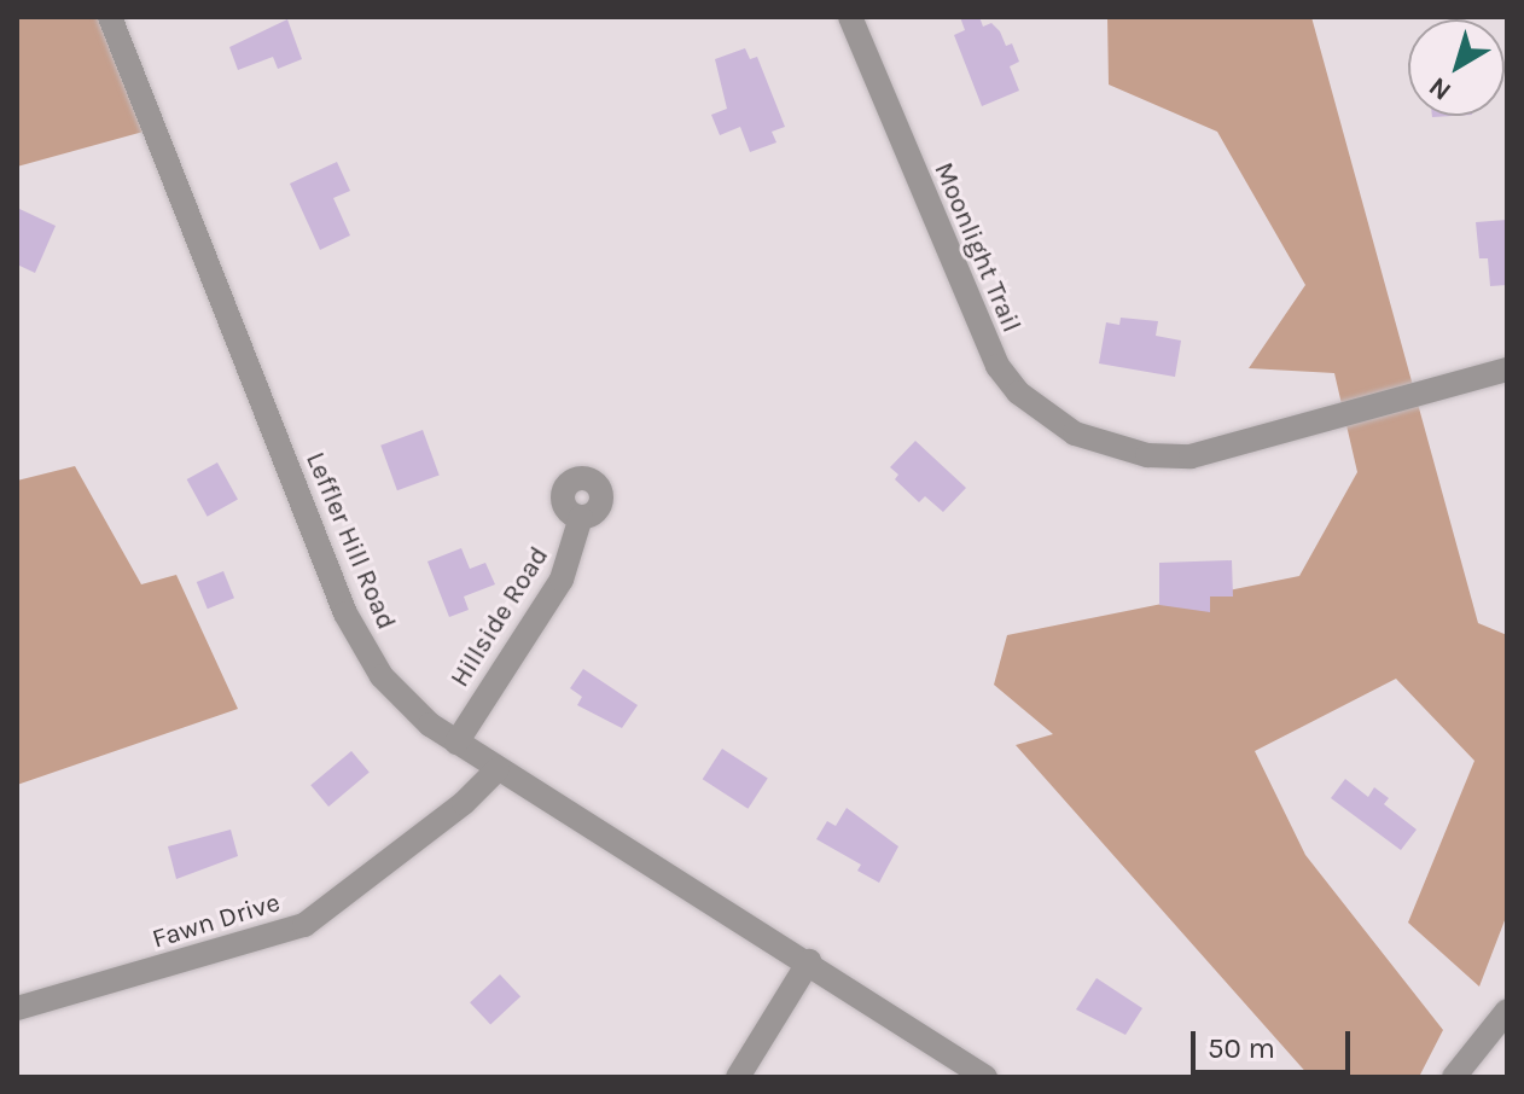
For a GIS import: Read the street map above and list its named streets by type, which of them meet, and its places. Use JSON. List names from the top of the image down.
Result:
{
  "streets": {
    "street": [
      "Moonlight Trail",
      "Leffler Hill Road",
      "Hillside Road",
      "Fawn Drive"
    ]
  },
  "crossings": [
    ["Leffler Hill Road", "Hillside Road"],
    ["Leffler Hill Road", "Fawn Drive"]
  ],
  "scale_bar": "50 m",
  "north": "bottom left"
}
